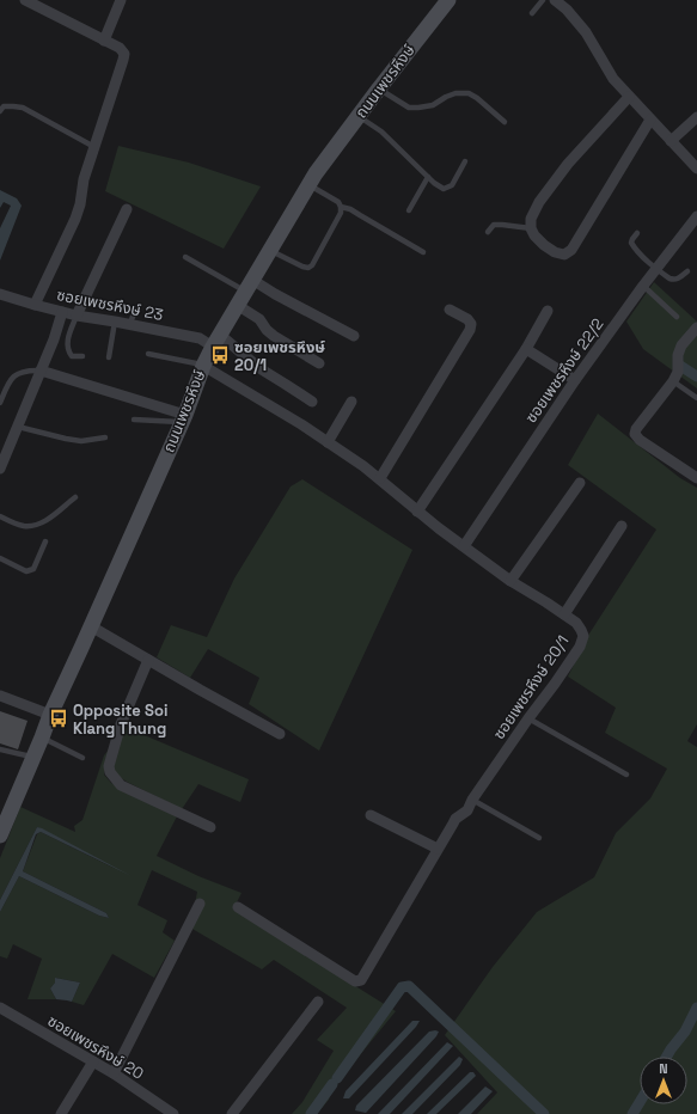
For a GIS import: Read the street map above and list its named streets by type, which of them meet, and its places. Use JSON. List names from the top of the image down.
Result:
{
  "streets": {
    "main road": ["ถนนเพชรหึงษ์"],
    "street": [
      "ซอยเพชรหึงษ์ 23",
      "ซอยเพชรหึงษ์ 22/2",
      "ซอยเพชรหึงษ์ 20/1",
      "ซอยเพชรหึงษ์ 20"
    ]
  },
  "crossings": [
    ["ถนนเพชรหึงษ์", "ซอยเพชรหึงษ์ 23"],
    ["ถนนเพชรหึงษ์", "ซอยเพชรหึงษ์ 20/1"],
    ["ซอยเพชรหึงษ์ 22/2", "ซอยเพชรหึงษ์ 20/1"]
  ],
  "places": {
    "bus stop": ["ซอยเพชรหึงษ์ 20/1", "Opposite Soi Klang Thung"]
  },
  "north": "top"
}
